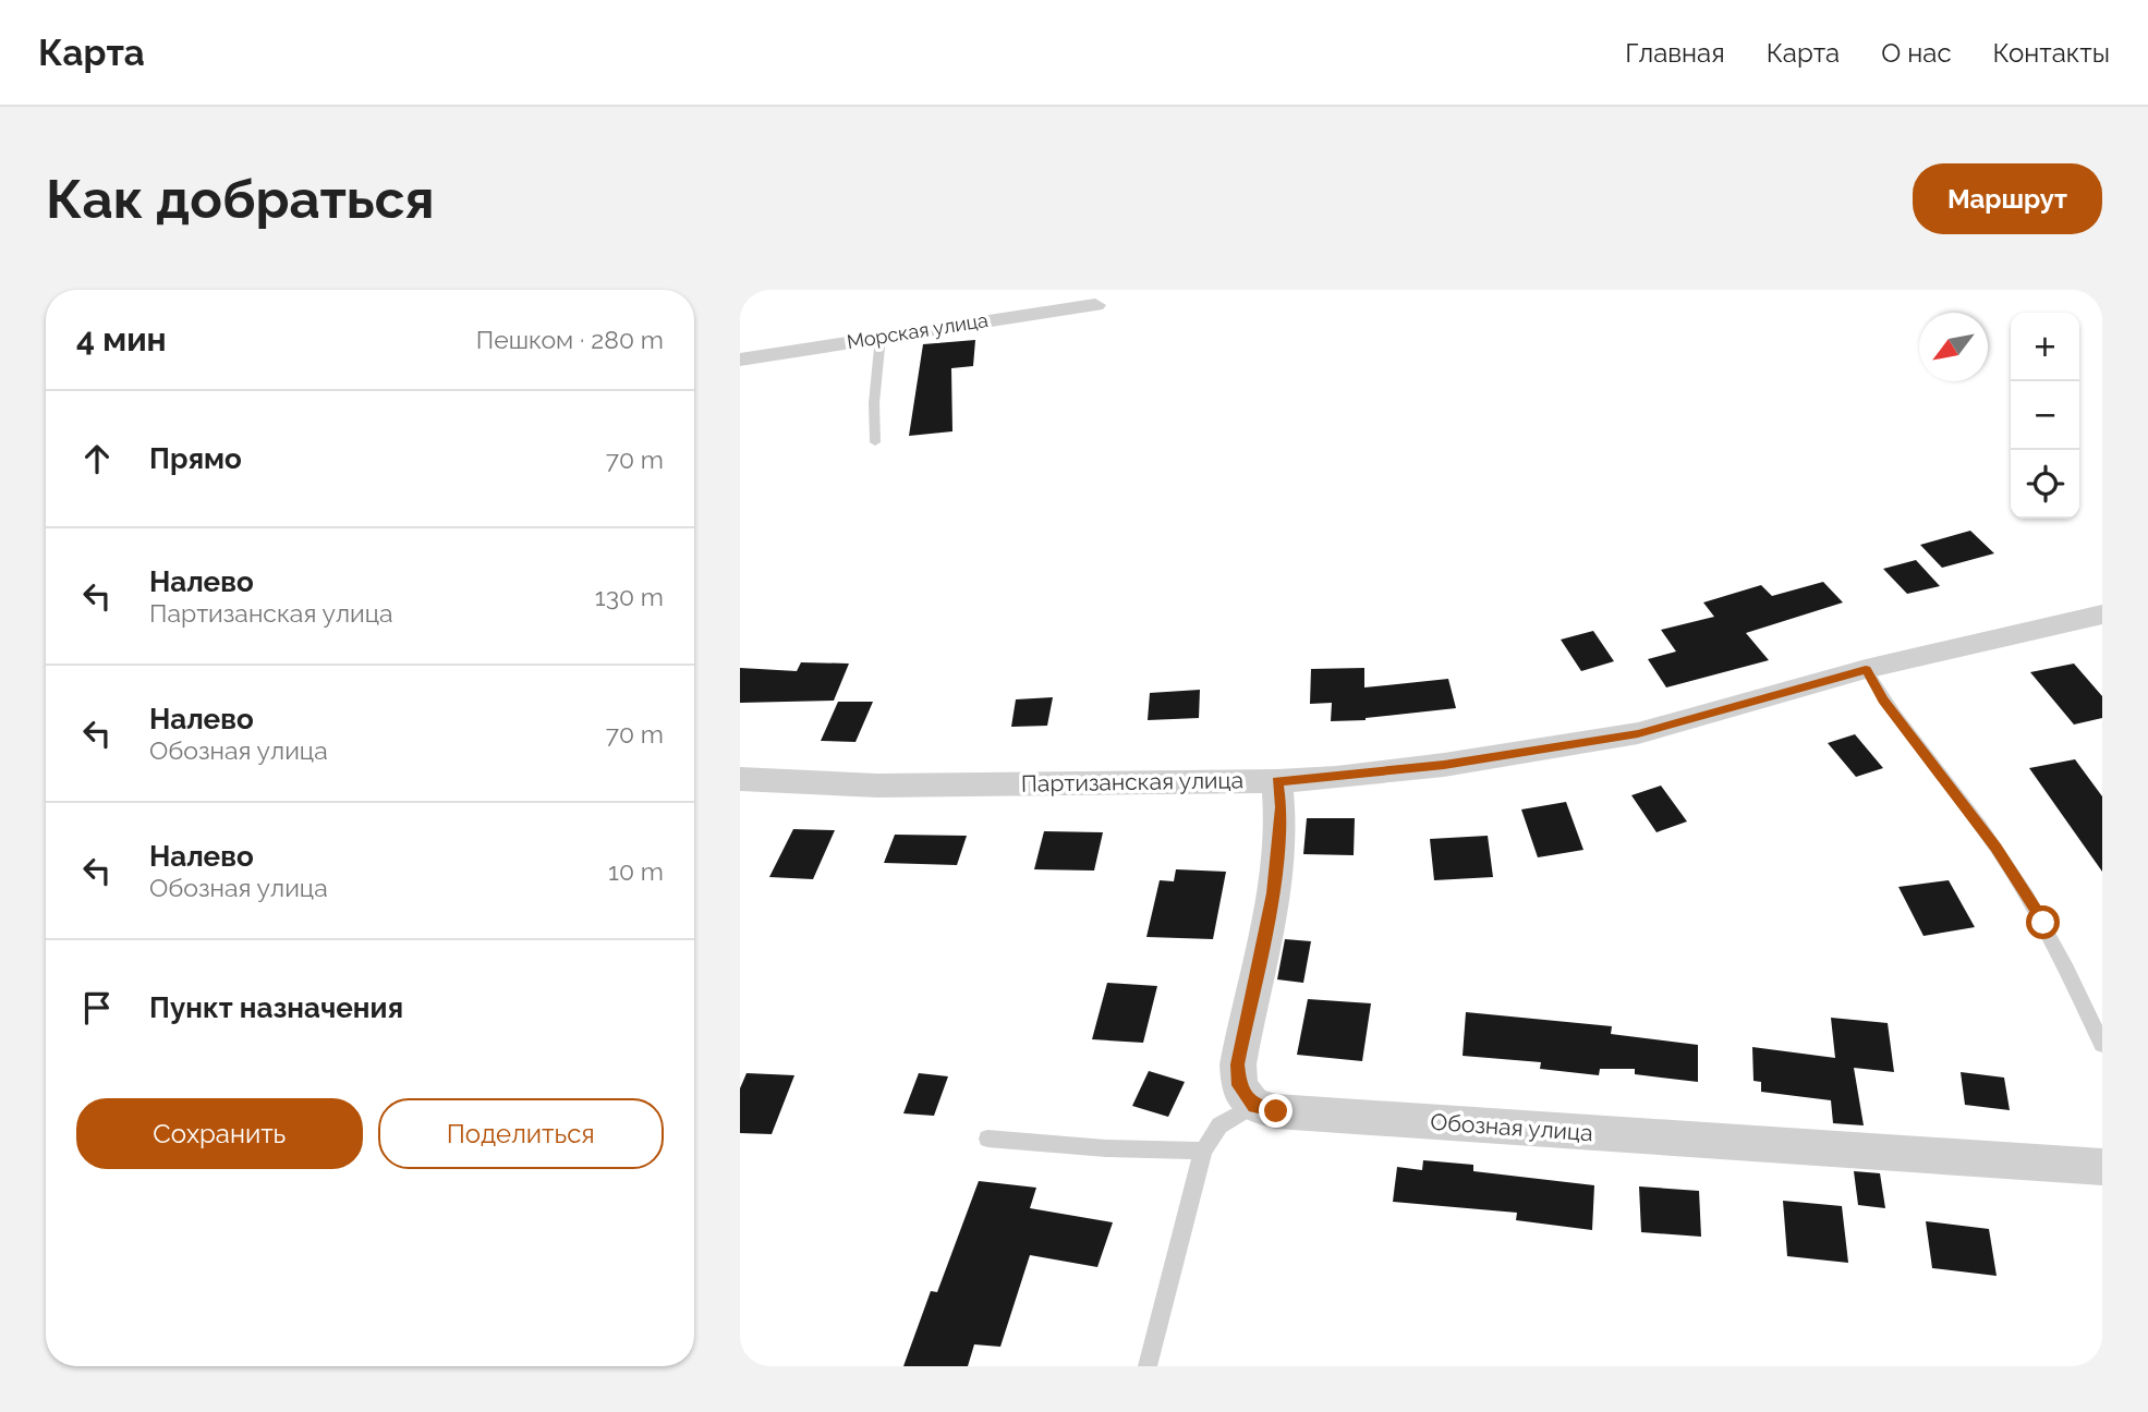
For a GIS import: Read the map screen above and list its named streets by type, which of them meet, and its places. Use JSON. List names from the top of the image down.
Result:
{
  "streets": {
    "street": ["Морская улица", "Партизанская улица", "Обозная улица"]
  },
  "north": "bottom left",
  "page": {
    "header": "Карта",
    "nav": [
      "Главная",
      "Карта",
      "О нас",
      "Контакты"
    ],
    "buttons": [
      "Маршрут",
      ["Сохранить", "Поделиться"]
    ],
    "title": "Как добраться",
    "heading": ["4 мин", "Пешком · 280 m"],
    "map_buttons": ["+", "−"],
    "list": [
      ["Прямо", "70 m"],
      ["Налево", "Партизанская улица", "130 m"],
      ["Налево", "Обозная улица", "70 m"],
      ["Налево", "Обозная улица", "10 m"],
      "Пункт назначения"
    ]
  }
}
